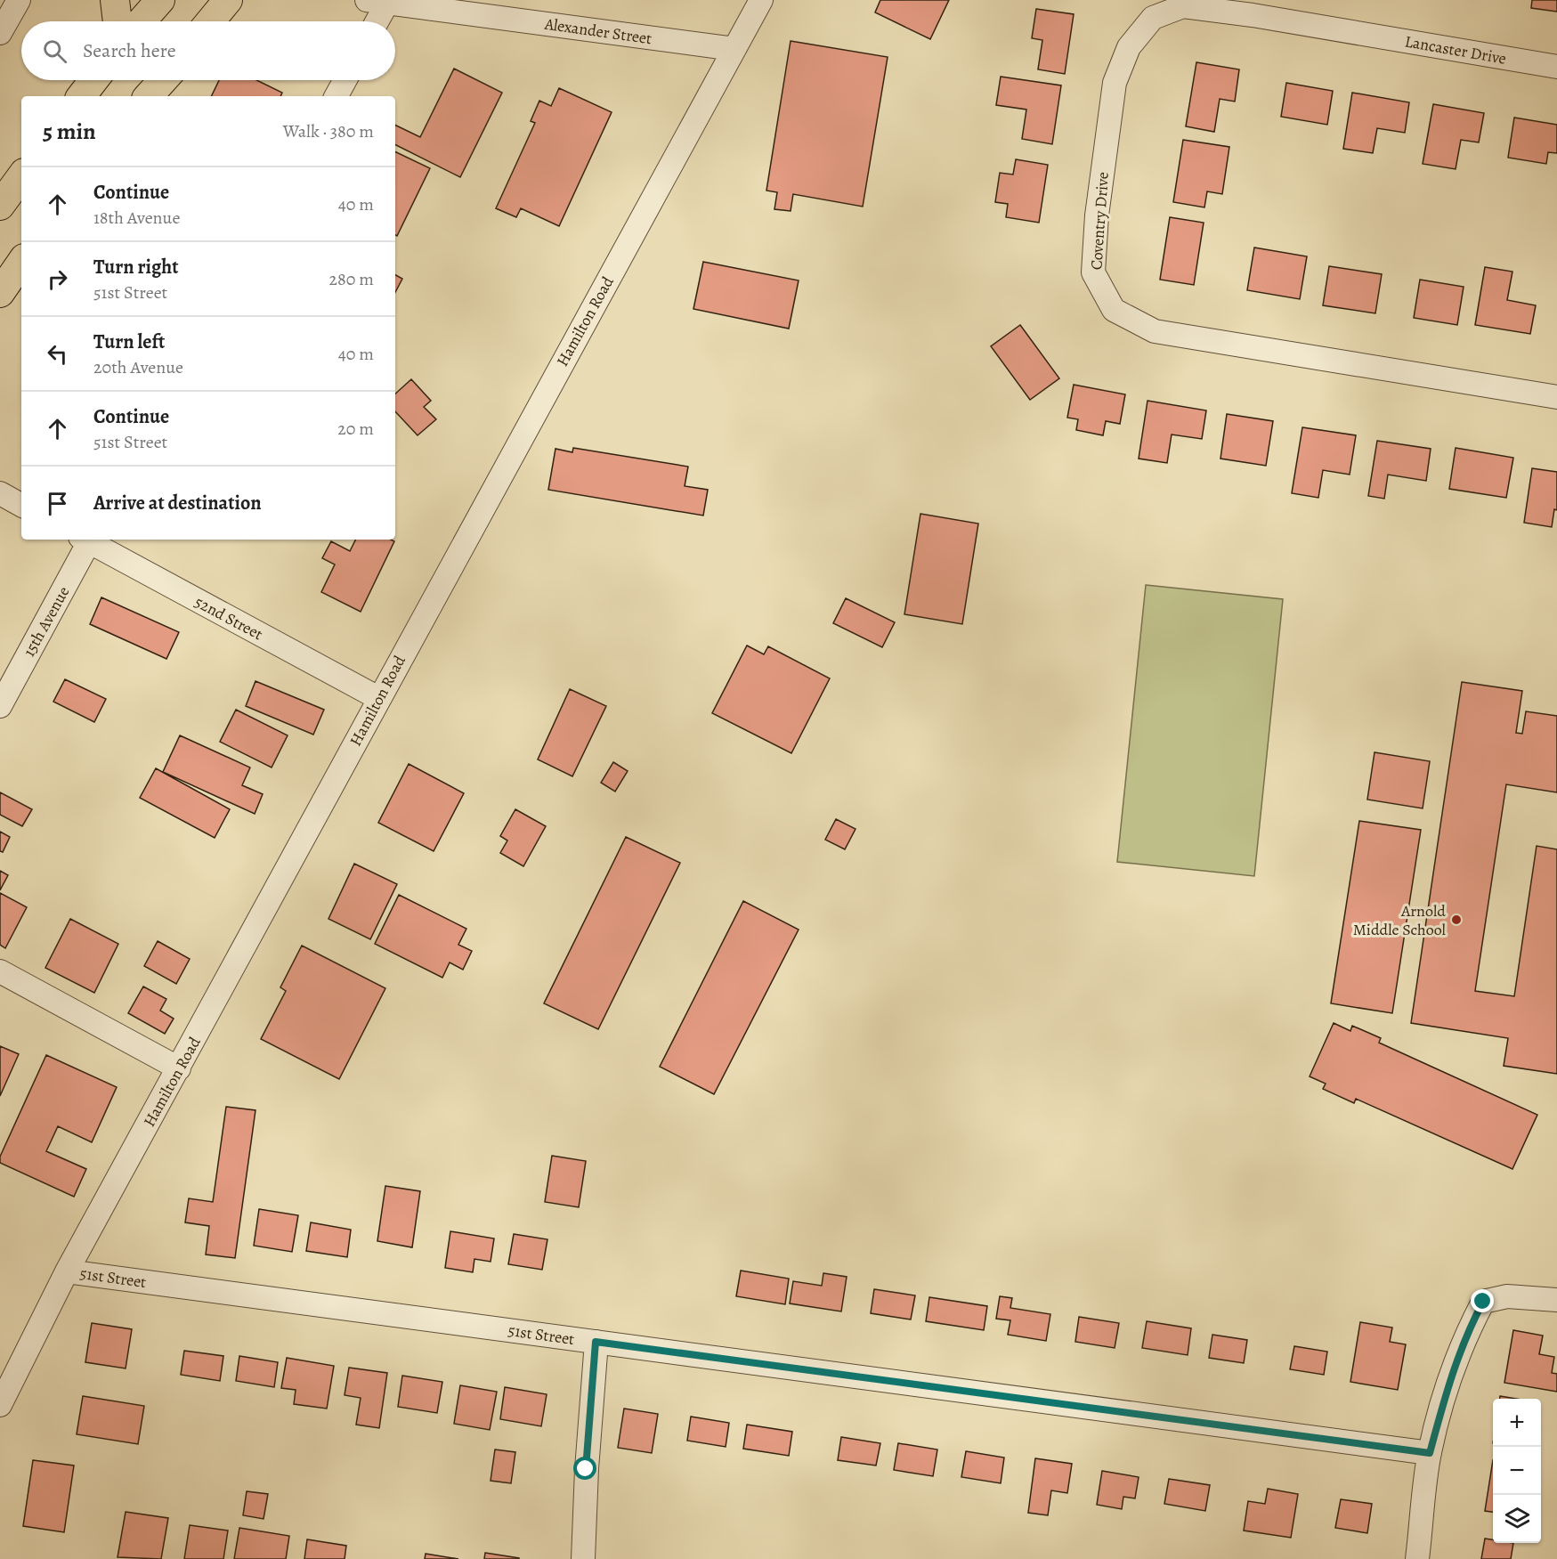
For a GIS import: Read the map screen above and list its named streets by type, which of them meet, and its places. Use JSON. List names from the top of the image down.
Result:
{
  "streets": {
    "street": [
      "Alexander Street",
      "Lancaster Drive",
      "Coventry Drive",
      "Hamilton Road",
      "52nd Street",
      "15th Avenue",
      "51st Street"
    ]
  },
  "crossings": [
    ["Alexander Street", "Hamilton Road"],
    ["Lancaster Drive", "Coventry Drive"],
    ["Hamilton Road", "52nd Street"],
    ["Hamilton Road", "51st Street"]
  ],
  "places": ["Arnold Middle School"],
  "page": {
    "search": "Search here",
    "heading": ["5 min", "Walk · 380 m"],
    "list": [
      ["Continue", "18th Avenue", "40 m"],
      ["Turn right", "51st Street", "280 m"],
      ["Turn left", "20th Avenue", "40 m"],
      ["Continue", "51st Street", "20 m"],
      "Arrive at destination"
    ],
    "map_buttons": ["+", "−"]
  }
}
